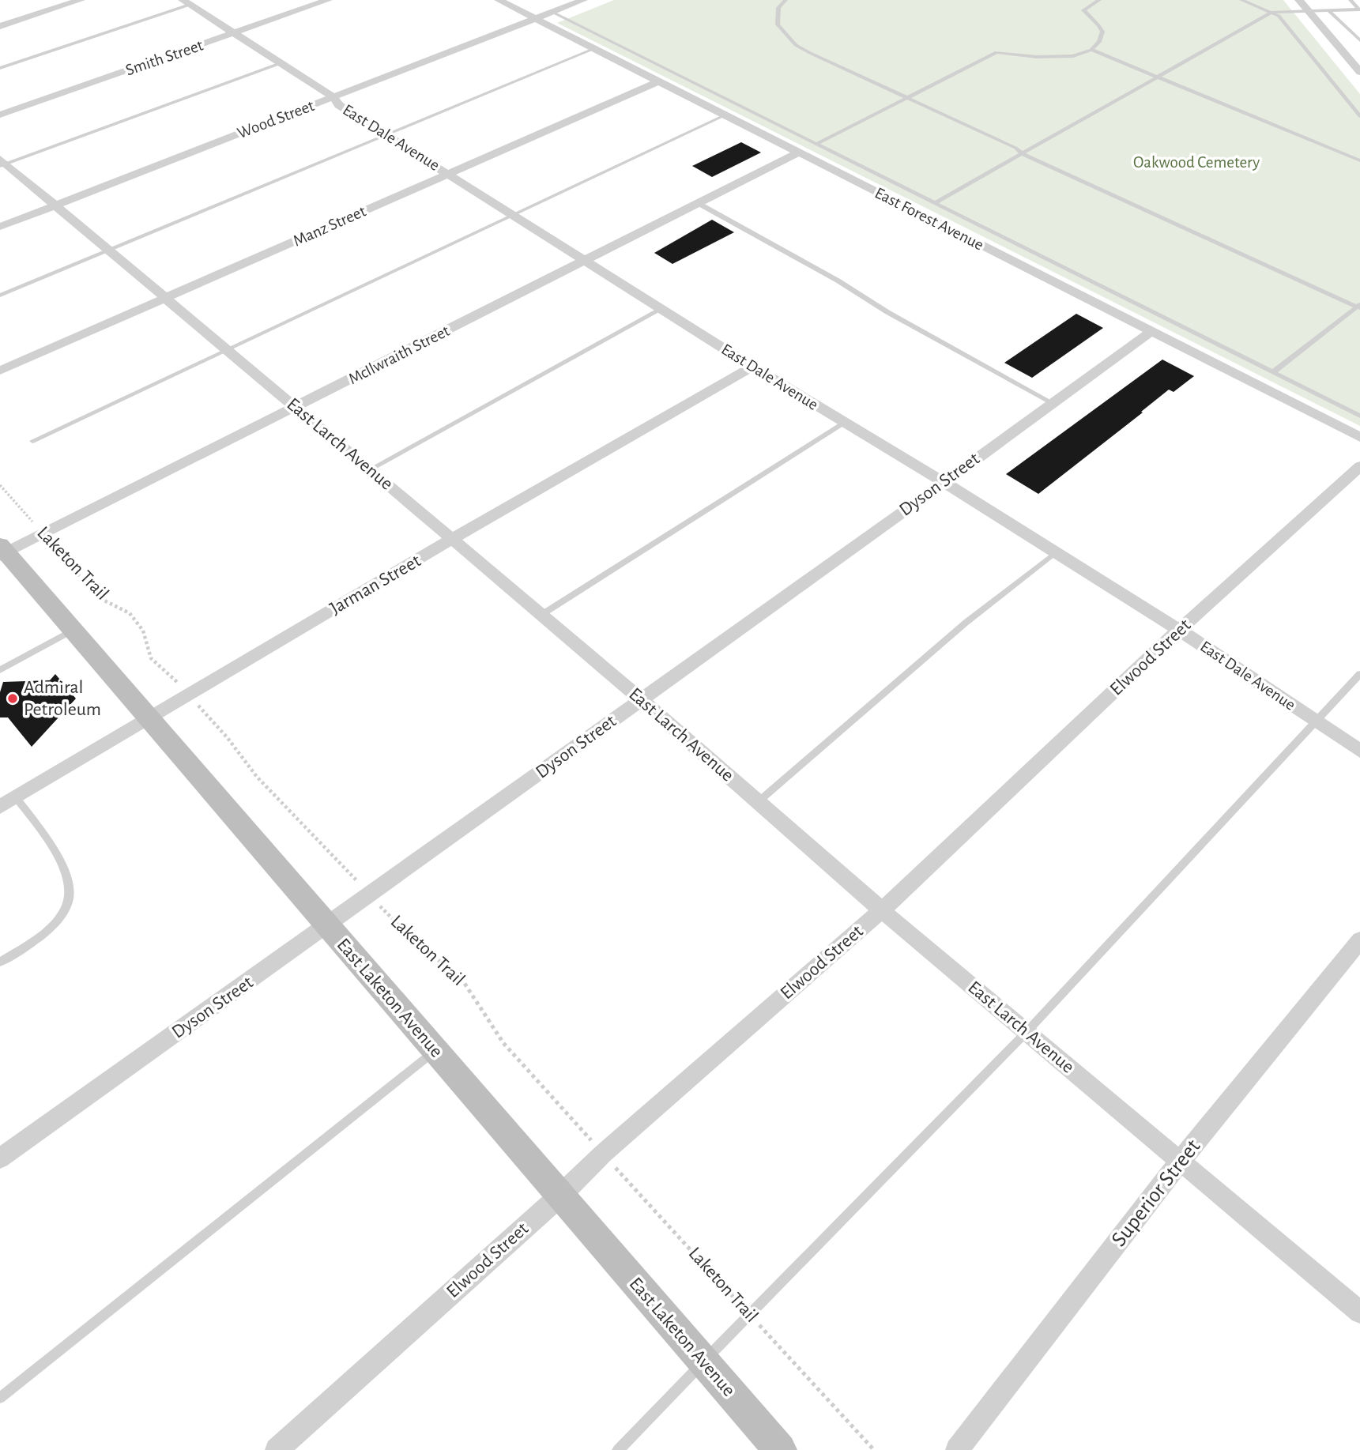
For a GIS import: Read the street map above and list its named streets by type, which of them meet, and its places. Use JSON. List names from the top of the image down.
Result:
{
  "streets": {
    "main road": ["East Laketon Avenue"],
    "street": [
      "Smith Street",
      "Wood Street",
      "East Dale Avenue",
      "East Forest Avenue",
      "Manz Street",
      "McIlwraith Street",
      "East Larch Avenue",
      "Dyson Street",
      "Jarman Street",
      "Elwood Street",
      "Superior Street"
    ],
    "path": ["Laketon Trail"]
  },
  "crossings": [
    ["Smith Street", "East Dale Avenue"],
    ["Wood Street", "East Dale Avenue"],
    ["Wood Street", "East Forest Avenue"],
    ["Wood Street", "East Larch Avenue"],
    ["East Dale Avenue", "Manz Street"],
    ["East Dale Avenue", "McIlwraith Street"],
    ["East Dale Avenue", "Dyson Street"],
    ["East Dale Avenue", "Jarman Street"],
    ["East Dale Avenue", "Elwood Street"],
    ["East Forest Avenue", "Manz Street"],
    ["East Forest Avenue", "McIlwraith Street"],
    ["East Forest Avenue", "Dyson Street"],
    ["Manz Street", "East Larch Avenue"],
    ["McIlwraith Street", "East Larch Avenue"],
    ["McIlwraith Street", "Laketon Trail"],
    ["McIlwraith Street", "East Laketon Avenue"],
    ["East Larch Avenue", "Dyson Street"],
    ["East Larch Avenue", "Jarman Street"],
    ["East Larch Avenue", "Elwood Street"],
    ["East Larch Avenue", "Superior Street"],
    ["Dyson Street", "Laketon Trail"],
    ["Dyson Street", "East Laketon Avenue"],
    ["Laketon Trail", "Jarman Street"],
    ["Laketon Trail", "Elwood Street"],
    ["Jarman Street", "East Laketon Avenue"],
    ["Elwood Street", "East Laketon Avenue"]
  ],
  "parks": ["Oakwood Cemetery"],
  "places": ["Admiral Petroleum"]
}
